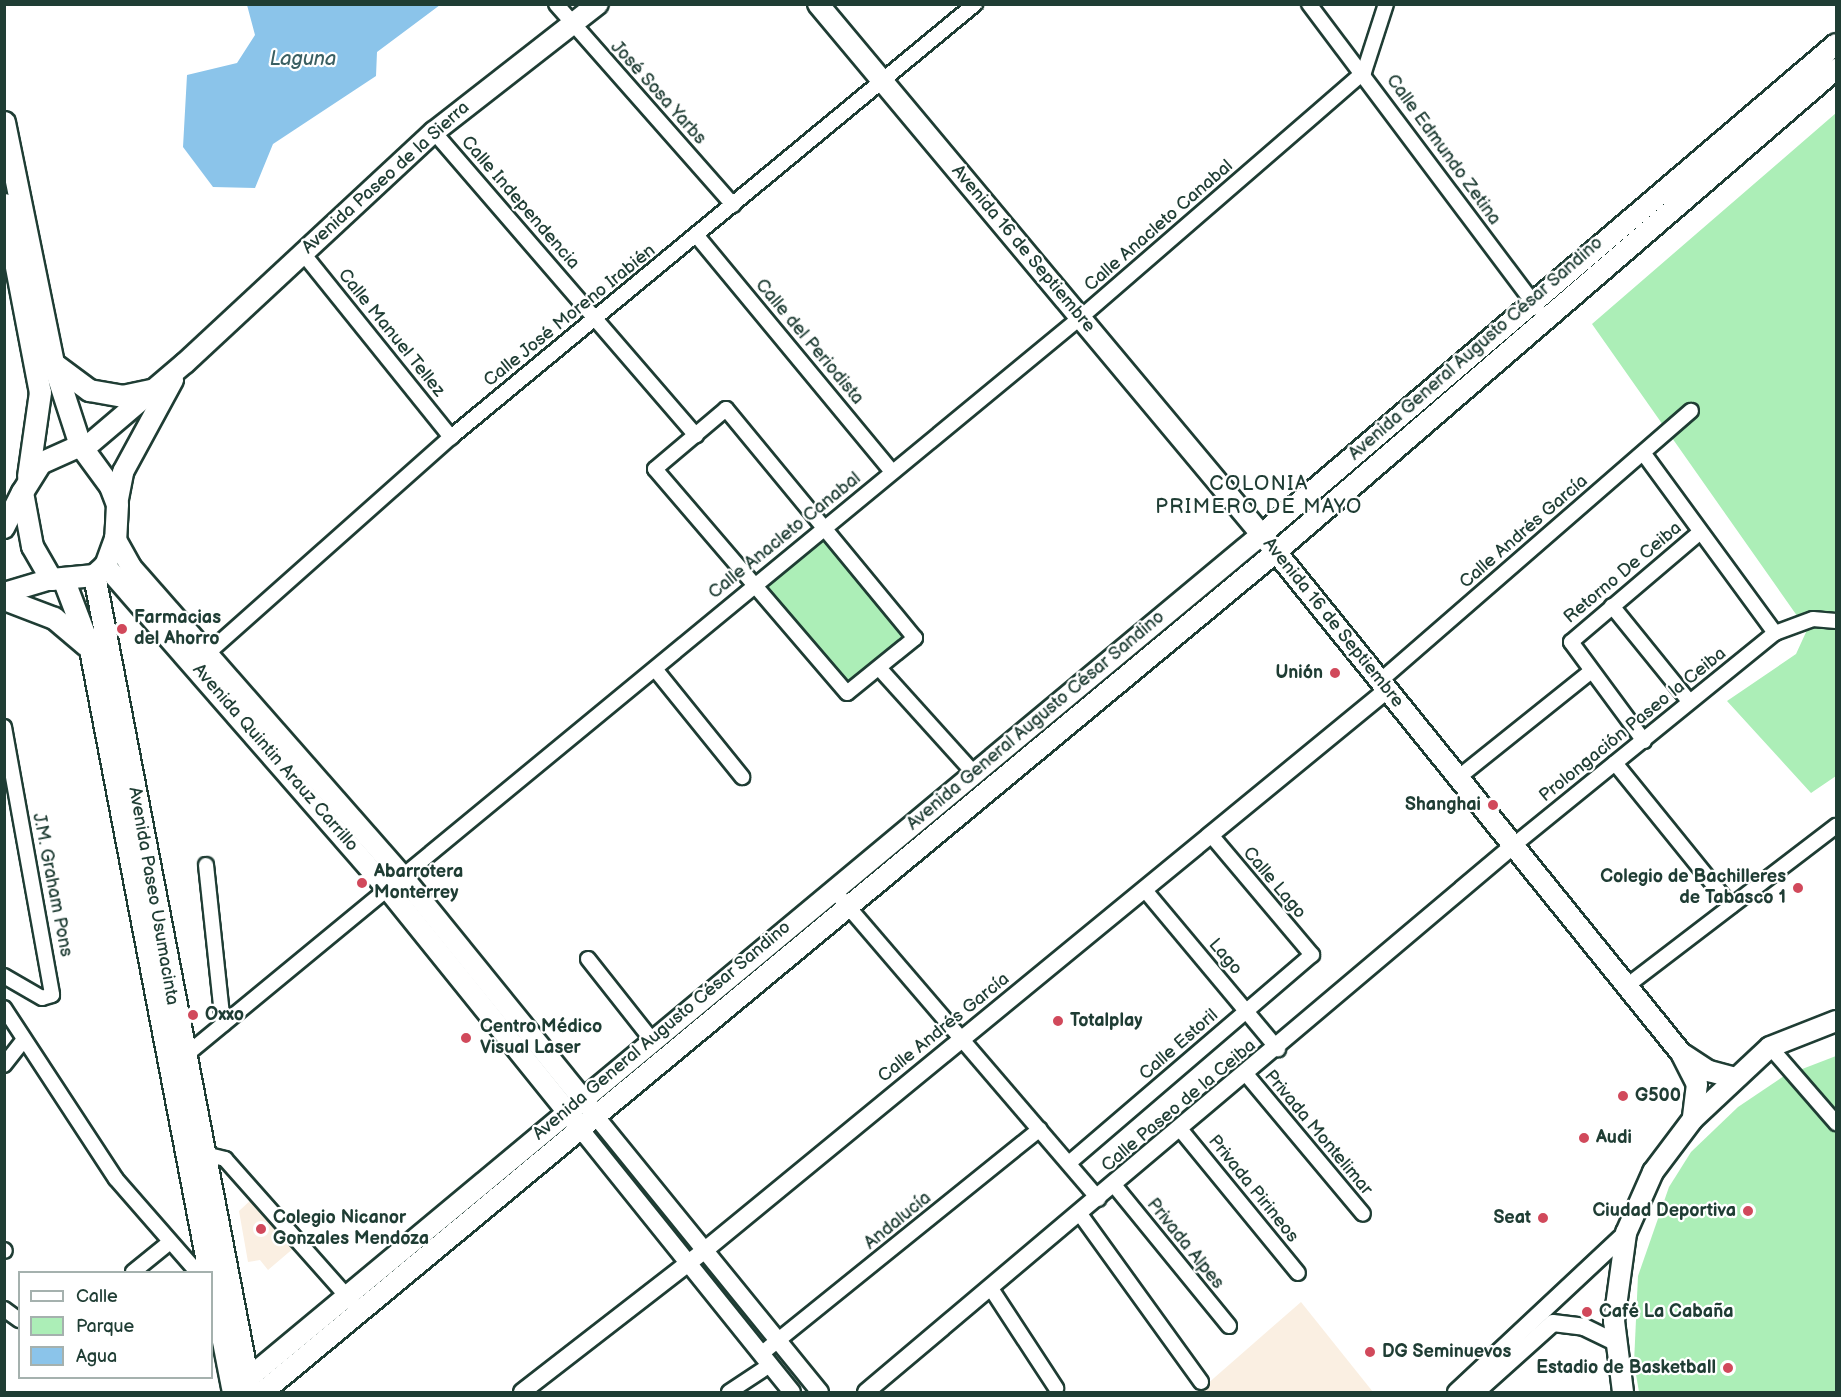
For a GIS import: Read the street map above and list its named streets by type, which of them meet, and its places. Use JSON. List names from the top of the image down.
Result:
{
  "streets": {
    "main road": [
      "Avenida Paseo de la Sierra",
      "Avenida 16 de Septiembre",
      "Avenida General Augusto César Sandino",
      "Avenida Quintin Arauz Carrillo",
      "Avenida Paseo Usumacinta"
    ],
    "street": [
      "José Sosa Yarbs",
      "Calle Edmundo Zetina",
      "Calle Independencia",
      "Calle Anacleto Canabal",
      "Calle José Moreno Irabién",
      "Calle Manuel Tellez",
      "Calle del Periodista",
      "Calle Andrés García",
      "Retorno De Ceiba",
      "Prolongación Paseo la Ceiba",
      "Calle Lago",
      "J.M. Graham Pons",
      "Lago",
      "Calle Estoril",
      "Calle Paseo de la Ceiba",
      "Privada Montelimar",
      "Privada Pirineos",
      "Andalucía",
      "Privada Alpes"
    ]
  },
  "crossings": [
    ["José Sosa Yarbs", "Avenida Paseo de la Sierra"],
    ["José Sosa Yarbs", "Calle José Moreno Irabién"],
    ["Calle Edmundo Zetina", "Calle Anacleto Canabal"],
    ["Calle Edmundo Zetina", "Avenida General Augusto César Sandino"],
    ["Avenida Paseo de la Sierra", "Calle Independencia"],
    ["Avenida Paseo de la Sierra", "Calle Manuel Tellez"],
    ["Avenida Paseo de la Sierra", "Avenida Quintin Arauz Carrillo"],
    ["Avenida Paseo de la Sierra", "Avenida Paseo Usumacinta"],
    ["Calle Independencia", "Calle José Moreno Irabién"],
    ["Calle Anacleto Canabal", "Avenida 16 de Septiembre"],
    ["Calle Anacleto Canabal", "Calle del Periodista"],
    ["Calle Anacleto Canabal", "Avenida Quintin Arauz Carrillo"],
    ["Calle Anacleto Canabal", "Avenida Paseo Usumacinta"],
    ["Avenida 16 de Septiembre", "Calle José Moreno Irabién"],
    ["Avenida 16 de Septiembre", "Avenida General Augusto César Sandino"],
    ["Avenida 16 de Septiembre", "Calle Andrés García"],
    ["Avenida 16 de Septiembre", "Prolongación Paseo la Ceiba"],
    ["Avenida 16 de Septiembre", "Calle Paseo de la Ceiba"],
    ["Calle José Moreno Irabién", "Calle Manuel Tellez"],
    ["Calle José Moreno Irabién", "Calle del Periodista"],
    ["Calle José Moreno Irabién", "Avenida Quintin Arauz Carrillo"],
    ["Avenida General Augusto César Sandino", "Avenida Quintin Arauz Carrillo"],
    ["Avenida General Augusto César Sandino", "Avenida Paseo Usumacinta"],
    ["Calle Andrés García", "Avenida Quintin Arauz Carrillo"],
    ["Calle Andrés García", "Calle Lago"],
    ["Calle Andrés García", "Lago"],
    ["Prolongación Paseo la Ceiba", "Calle Paseo de la Ceiba"],
    ["Avenida Quintin Arauz Carrillo", "Avenida Paseo Usumacinta"],
    ["Avenida Quintin Arauz Carrillo", "Andalucía"],
    ["Calle Lago", "Calle Estoril"],
    ["Lago", "Calle Estoril"],
    ["Lago", "Calle Paseo de la Ceiba"],
    ["Calle Paseo de la Ceiba", "Privada Montelimar"],
    ["Calle Paseo de la Ceiba", "Privada Pirineos"],
    ["Calle Paseo de la Ceiba", "Privada Alpes"]
  ],
  "districts": ["COLONIA PRIMERO DE MAYO"],
  "water": ["Laguna"],
  "places": [
    "Farmacias del Ahorro",
    "Unión",
    "Shanghai",
    "Abarrotera Monterrey",
    "Colegio de Bachilleres de Tabasco 1",
    "Oxxo",
    "Totalplay",
    "Centro Médico Visual Laser",
    "G500",
    "Audi",
    "Ciudad Deportiva",
    "Seat",
    "Colegio Nicanor Gonzales Mendoza",
    "Café La Cabaña",
    "DG Seminuevos",
    "Estadio de Basketball"
  ],
  "legend": ["Calle", "Parque", "Agua"]
}
